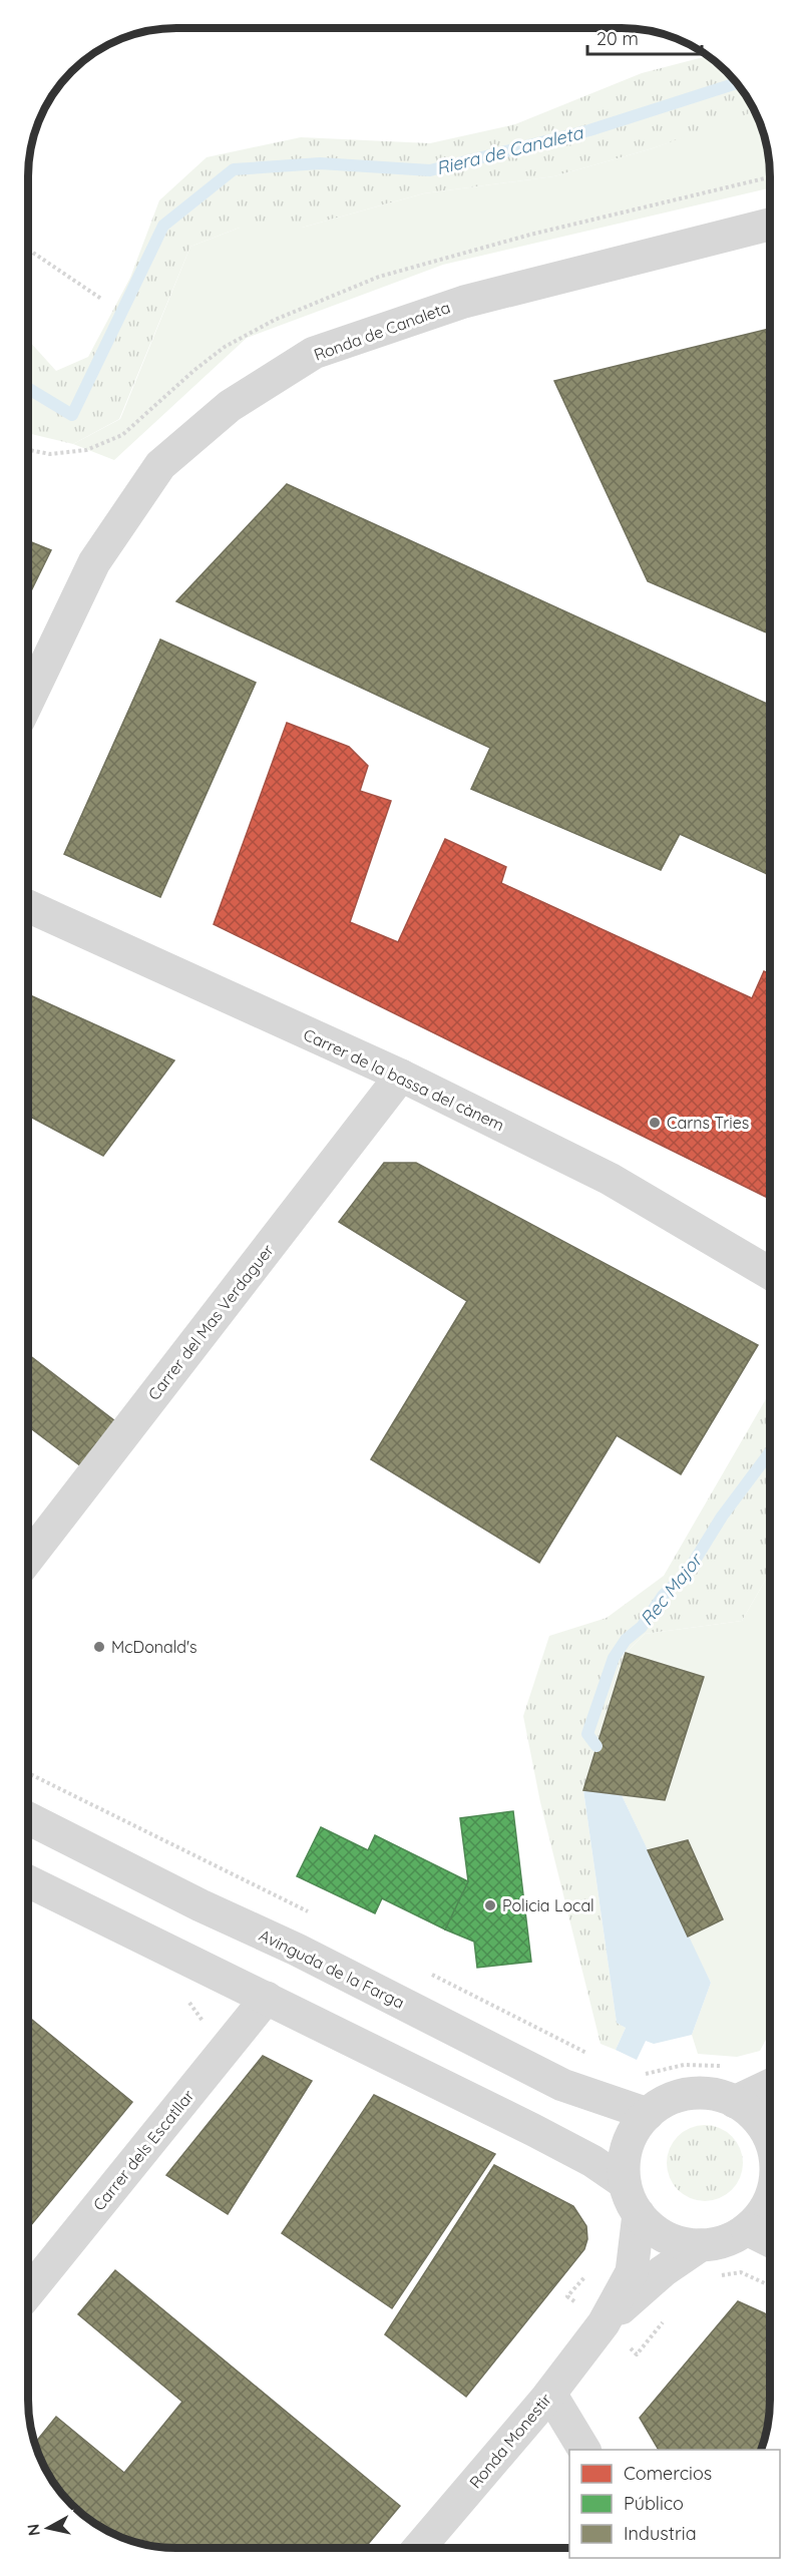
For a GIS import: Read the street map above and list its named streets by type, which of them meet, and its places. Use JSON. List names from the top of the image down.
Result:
{
  "streets": {
    "street": [
      "Ronda de Canaleta",
      "Carrer de la bassa del cànem",
      "Carrer del Mas Verdaguer",
      "Avinguda de la Farga",
      "Carrer dels Escatllar",
      "Ronda Monestir"
    ]
  },
  "crossings": [
    ["Carrer de la bassa del cànem", "Carrer del Mas Verdaguer"]
  ],
  "water": ["Riera de Canaleta", "Rec Major"],
  "places": ["Carns Tries", "McDonald's", "Policia Local"],
  "legend": ["Comercios", "Público", "Industria"],
  "scale_bar": "20 m",
  "north": "left"
}
